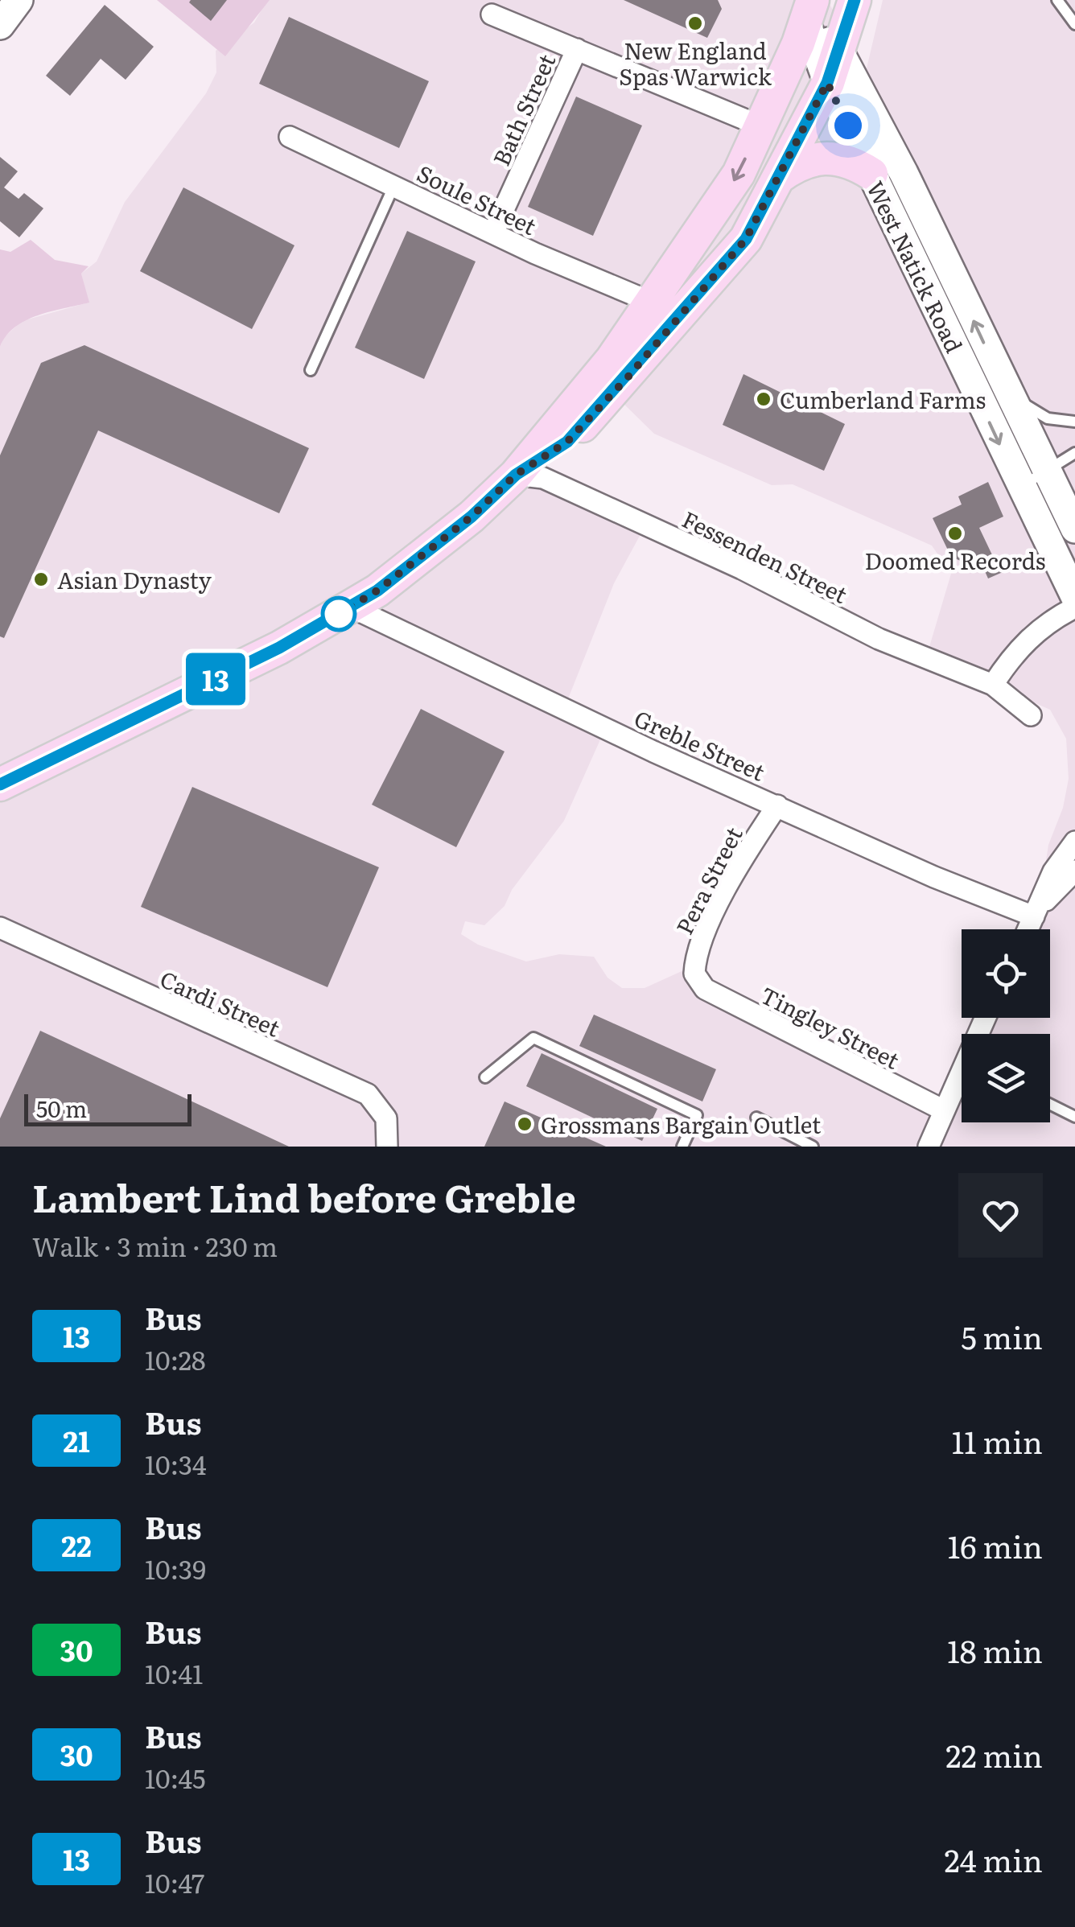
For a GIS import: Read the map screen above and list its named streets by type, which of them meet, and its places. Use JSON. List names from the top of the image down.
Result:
{
  "streets": {
    "main road": ["West Natick Road"],
    "street": [
      "Bath Street",
      "Soule Street",
      "Fessenden Street",
      "Greble Street",
      "Pera Street",
      "Cardi Street",
      "Tingley Street"
    ]
  },
  "crossings": [
    ["Bath Street", "Soule Street"],
    ["Greble Street", "Pera Street"],
    ["Pera Street", "Tingley Street"]
  ],
  "places": [
    "New England Spas Warwick",
    "Cumberland Farms",
    "Doomed Records",
    "Asian Dynasty",
    "Grossmans Bargain Outlet"
  ],
  "lines": ["bus line 13"],
  "scale_bar": "50 m",
  "page": {
    "on_map": "13",
    "scale": "50 m",
    "heading": ["Lambert Lind before Greble", "Walk · 3 min · 230 m"],
    "list": [
      {
        "mark": "13",
        "name": "Bus",
        "note": "10:28",
        "value": "5 min"
      },
      {
        "mark": "21",
        "name": "Bus",
        "note": "10:34",
        "value": "11 min"
      },
      {
        "mark": "22",
        "name": "Bus",
        "note": "10:39",
        "value": "16 min"
      },
      {
        "mark": "30",
        "name": "Bus",
        "note": "10:41",
        "value": "18 min"
      },
      {
        "mark": "30",
        "name": "Bus",
        "note": "10:45",
        "value": "22 min"
      },
      {
        "mark": "13",
        "name": "Bus",
        "note": "10:47",
        "value": "24 min"
      }
    ]
  }
}
